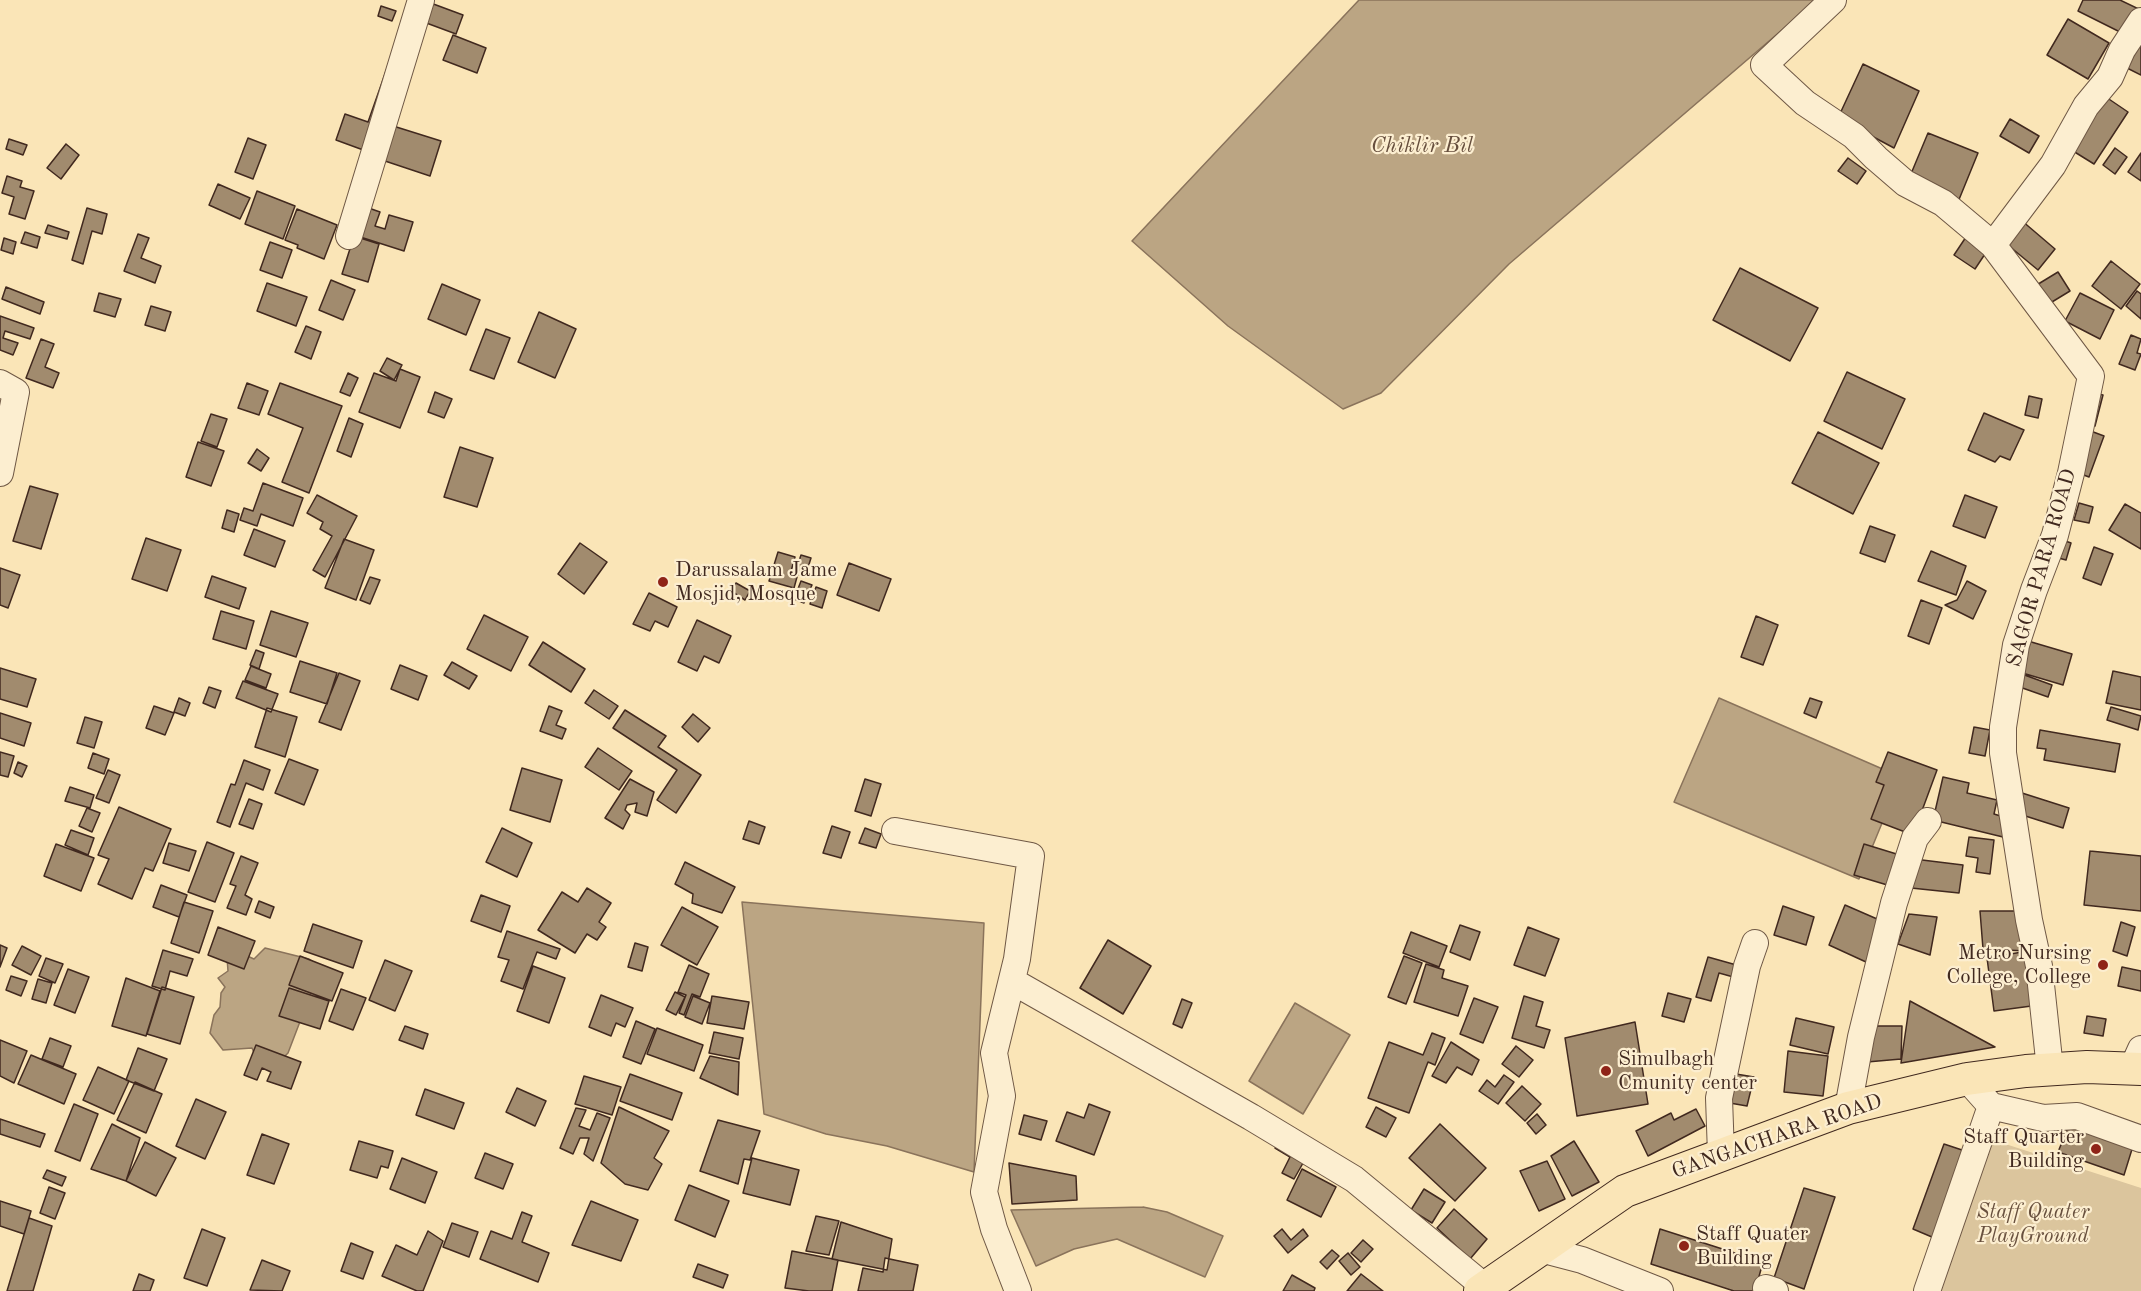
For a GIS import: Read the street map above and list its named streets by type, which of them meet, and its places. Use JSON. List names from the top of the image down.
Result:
{
  "streets": {
    "main road": ["GANGACHARA ROAD"],
    "street": ["SAGOR PARA ROAD"]
  },
  "crossings": [
    ["SAGOR PARA ROAD", "GANGACHARA ROAD"]
  ],
  "water": ["Chiklir Bil"],
  "parks": ["Staff Quater PlayGround"],
  "places": [
    "Darussalam Jame Mosjid, Mosque",
    "Metro Nursing College, College",
    "Simulbagh Cmunity center",
    "Staff Quarter Building",
    "Staff Quater Building"
  ]
}
